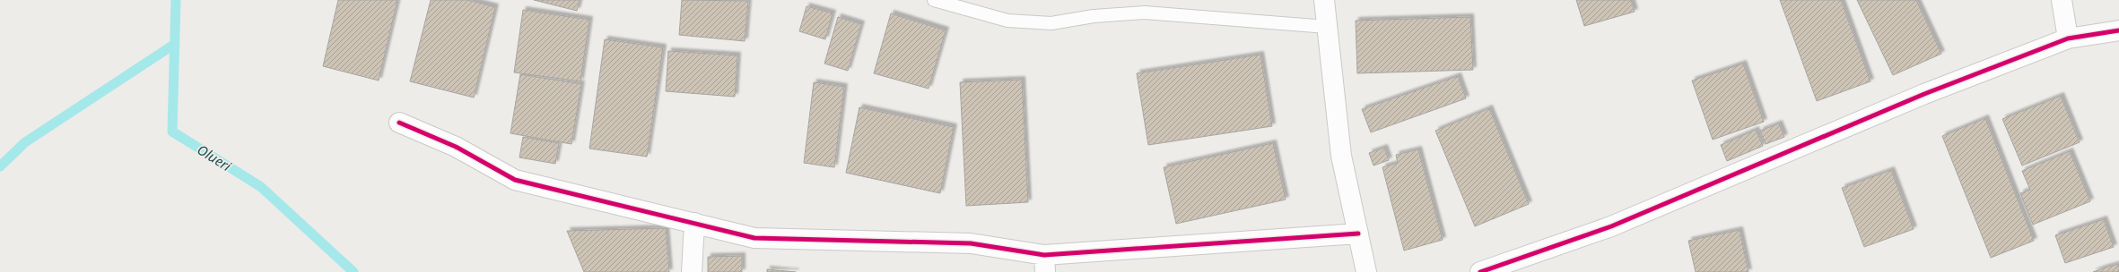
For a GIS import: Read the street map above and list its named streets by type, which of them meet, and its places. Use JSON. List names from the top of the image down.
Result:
{
  "water": ["Olueri"]
}
